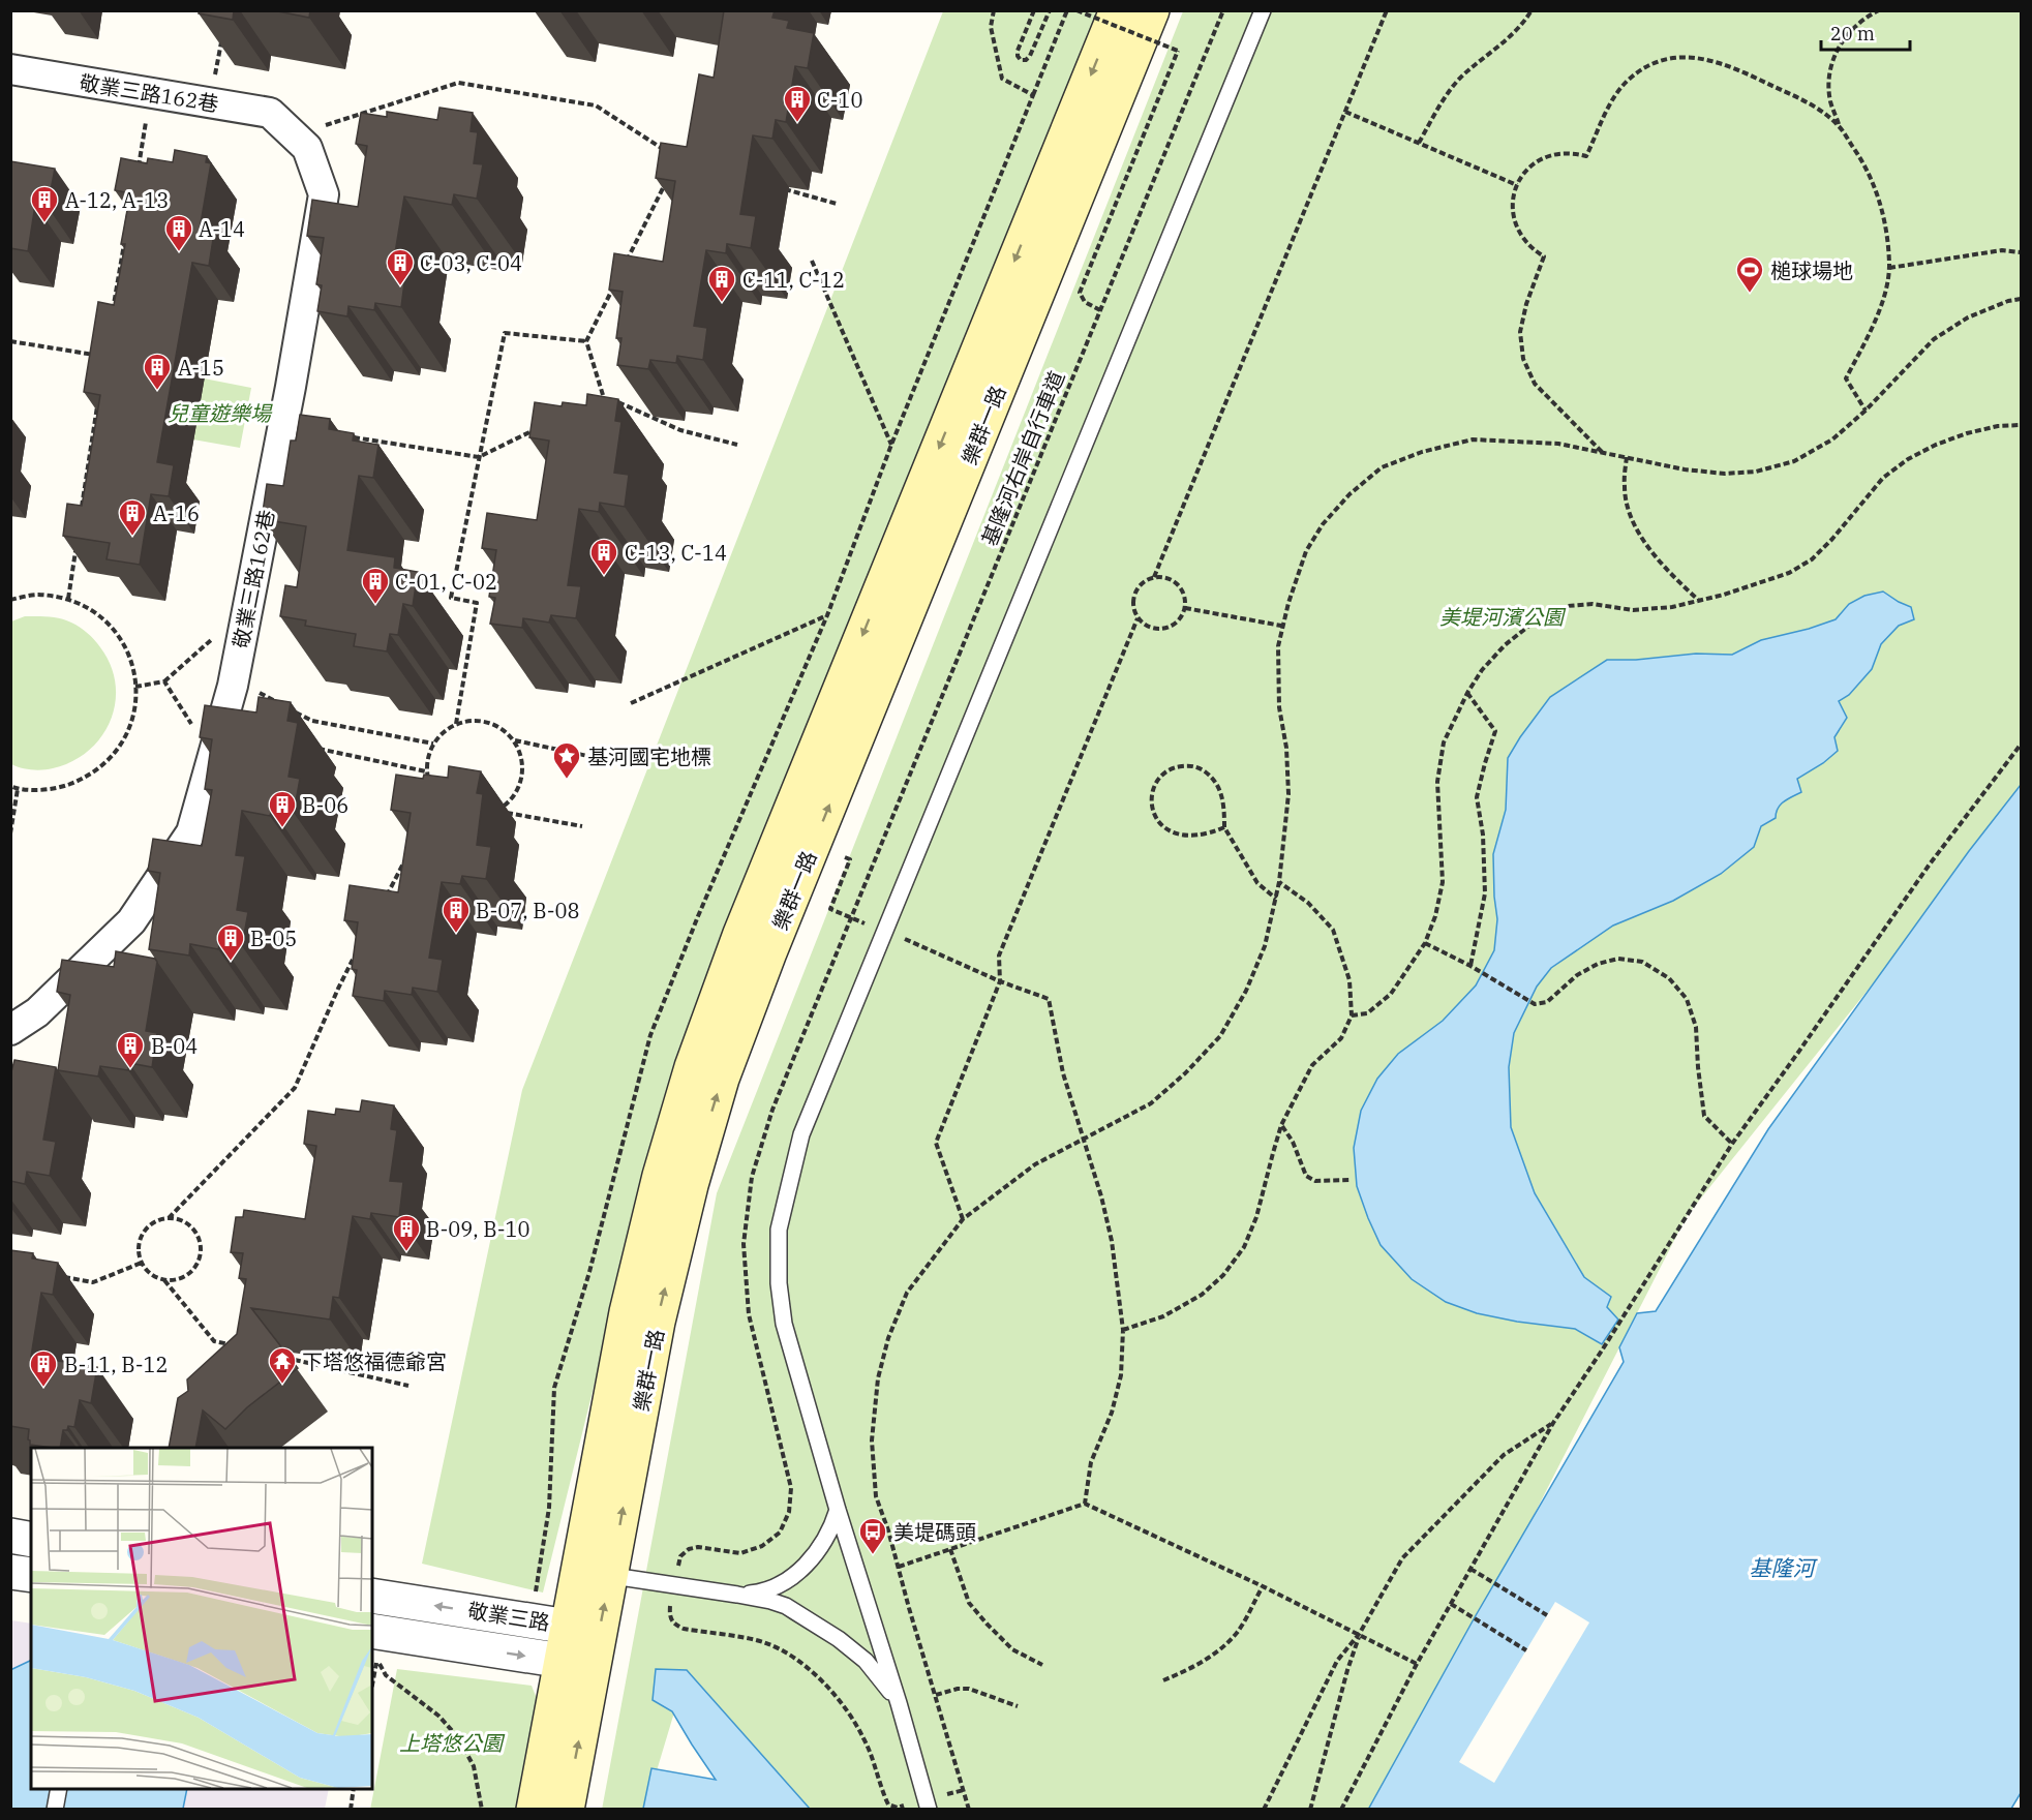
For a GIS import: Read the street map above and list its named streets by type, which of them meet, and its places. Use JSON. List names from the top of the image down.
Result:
{
  "streets": {
    "main road": ["樂群一路"],
    "street": ["敬業三路162巷", "敬業三路"],
    "path": ["基隆河右岸自行車道"]
  },
  "crossings": [
    ["樂群一路", "敬業三路"]
  ],
  "water": ["基隆河"],
  "parks": ["兒童遊樂場", "美堤河濱公園", "上塔悠公園"],
  "places": {
    "building": [
      "C-10",
      "A-12, A-13",
      "A-14",
      "C-03, C-04",
      "C-11, C-12",
      "A-15",
      "A-16",
      "C-13, C-14",
      "C-01, C-02",
      "B-06",
      "B-07, B-08",
      "B-05",
      "B-04",
      "B-09, B-10",
      "B-11, B-12"
    ],
    "sports": ["槌球場地"],
    "place": ["基河國宅地標"],
    "temple": ["下塔悠福德爺宮"],
    "bus stop": ["美堤碼頭"]
  },
  "scale_bar": "20 m"
}
